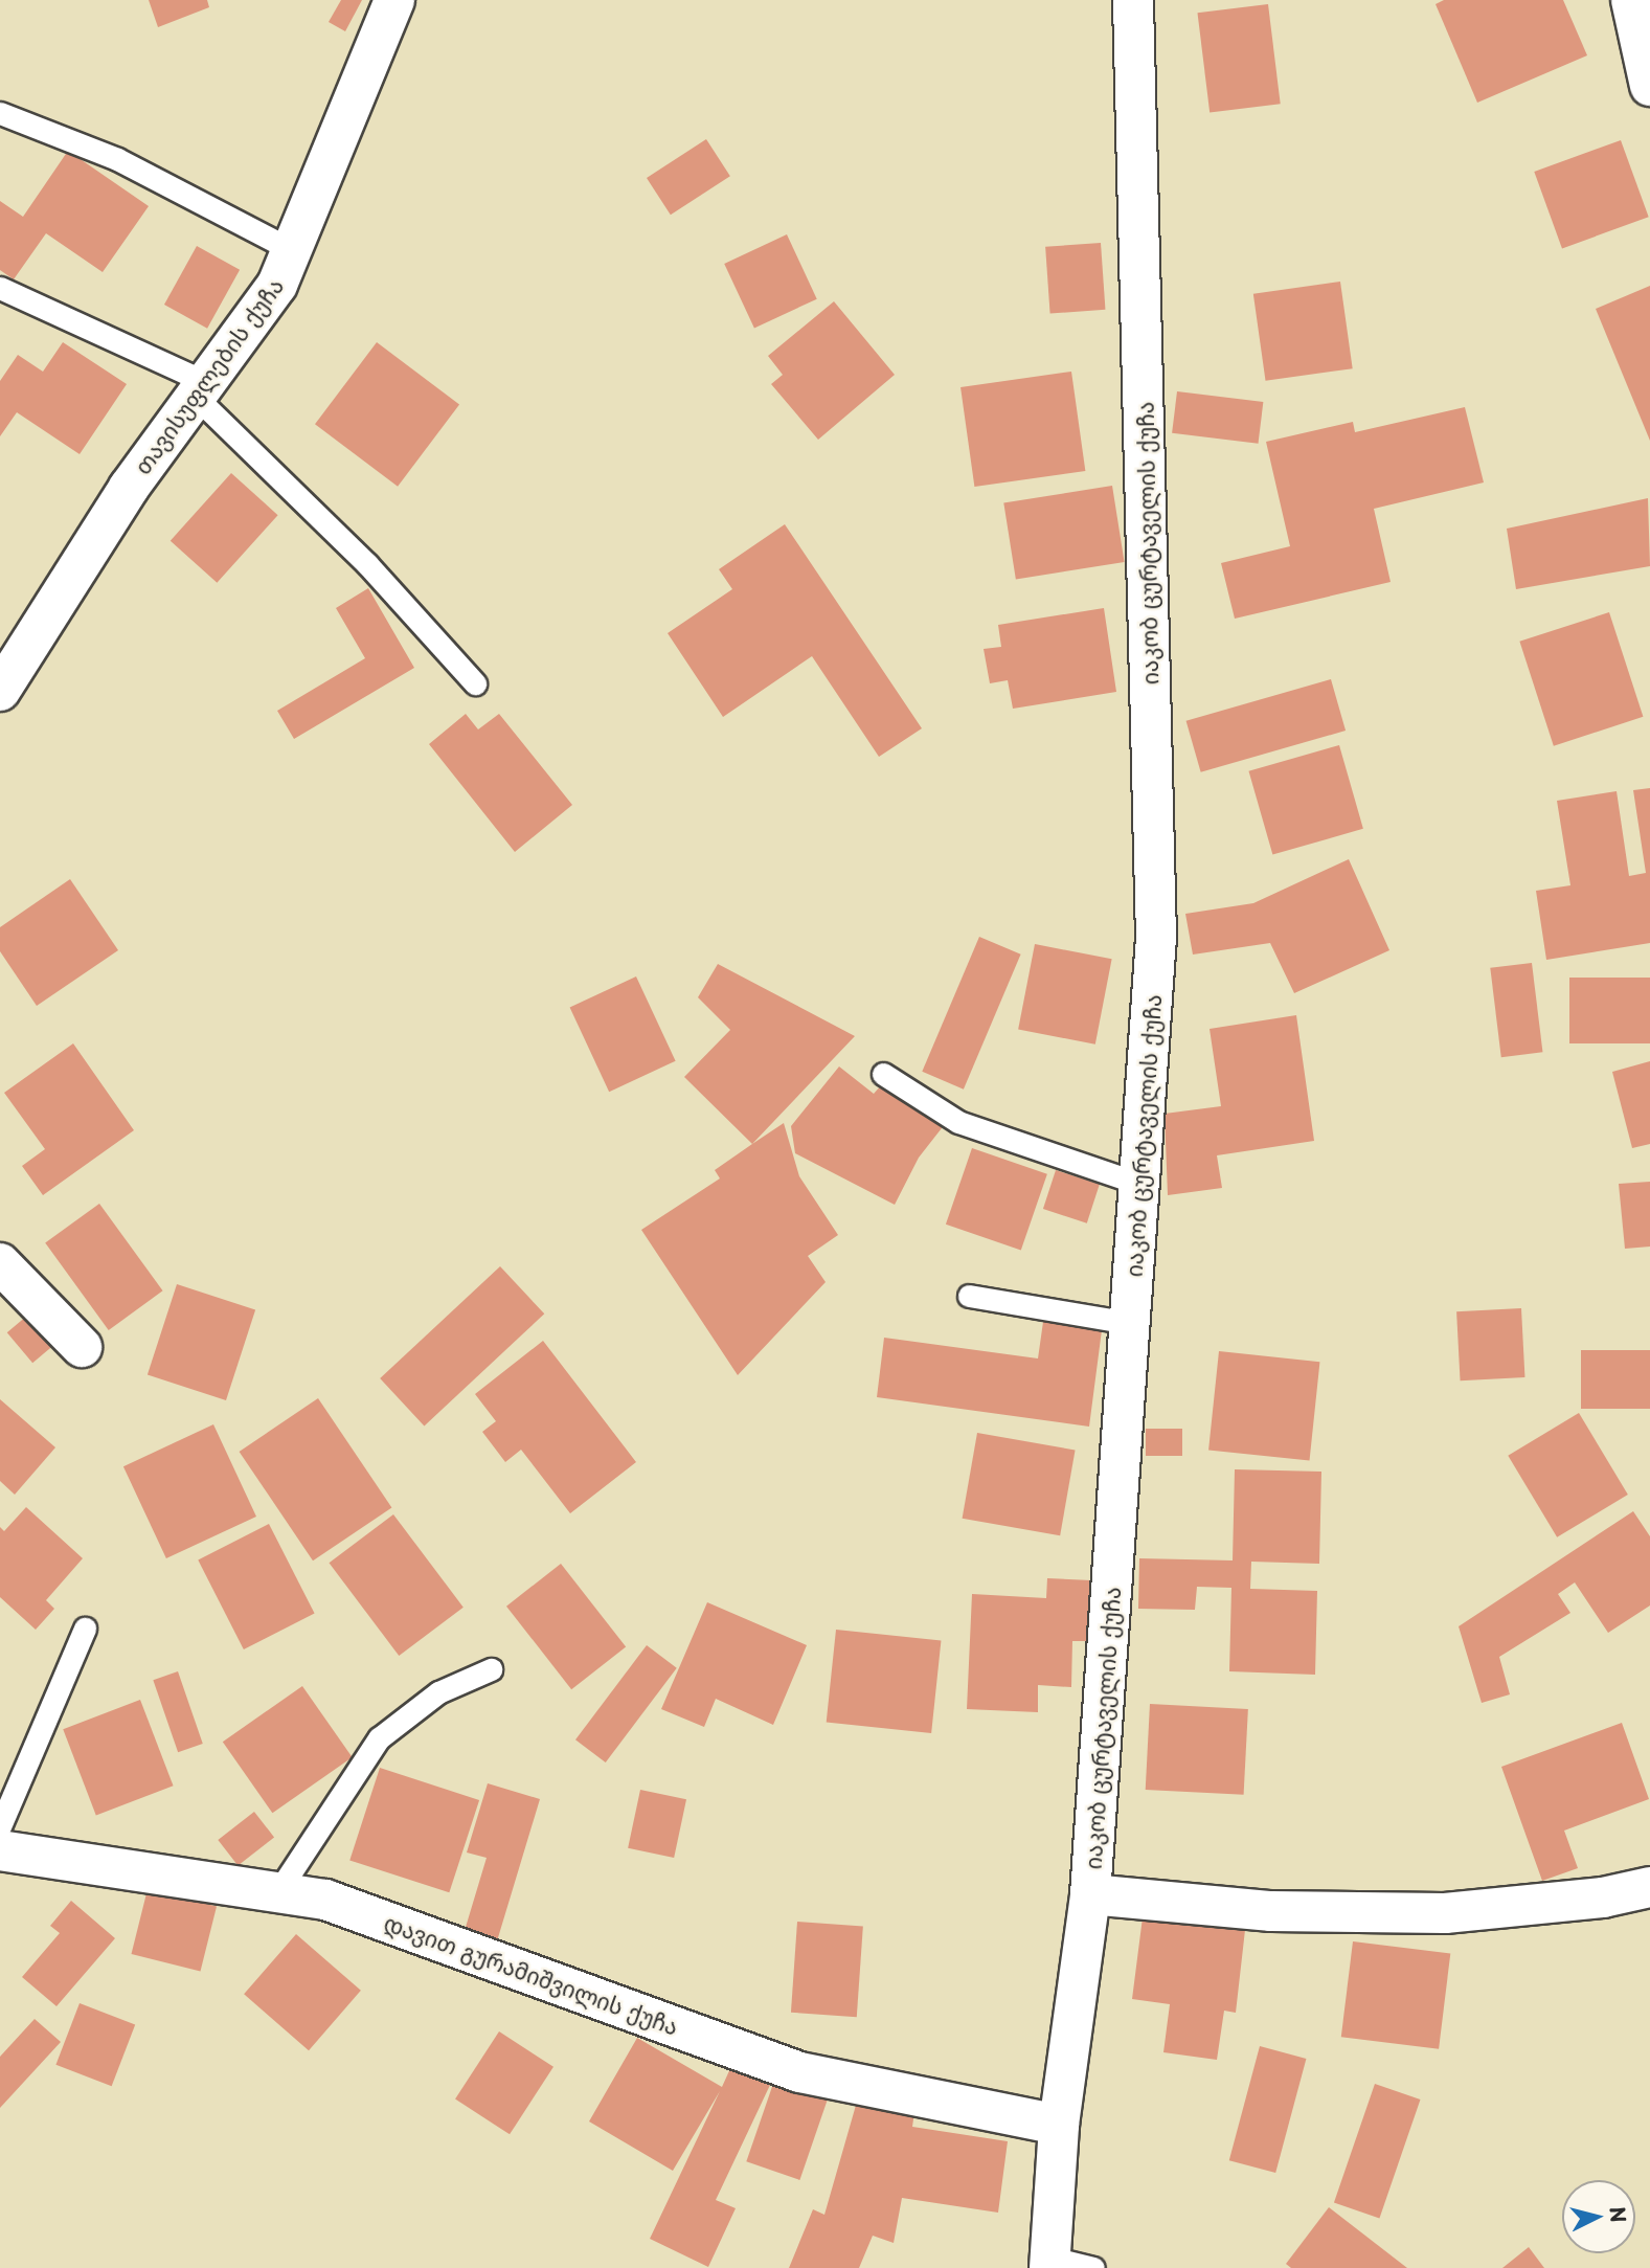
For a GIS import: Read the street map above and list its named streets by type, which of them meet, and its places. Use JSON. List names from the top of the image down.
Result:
{
  "streets": {
    "street": ["თავისუფლების ქუჩა", "იაკობ ცურტაველის ქუჩა", "დავით გურამიშვილის ქუჩა"]
  },
  "crossings": [
    ["იაკობ ცურტაველის ქუჩა", "დავით გურამიშვილის ქუჩა"]
  ],
  "north": "right"
}
